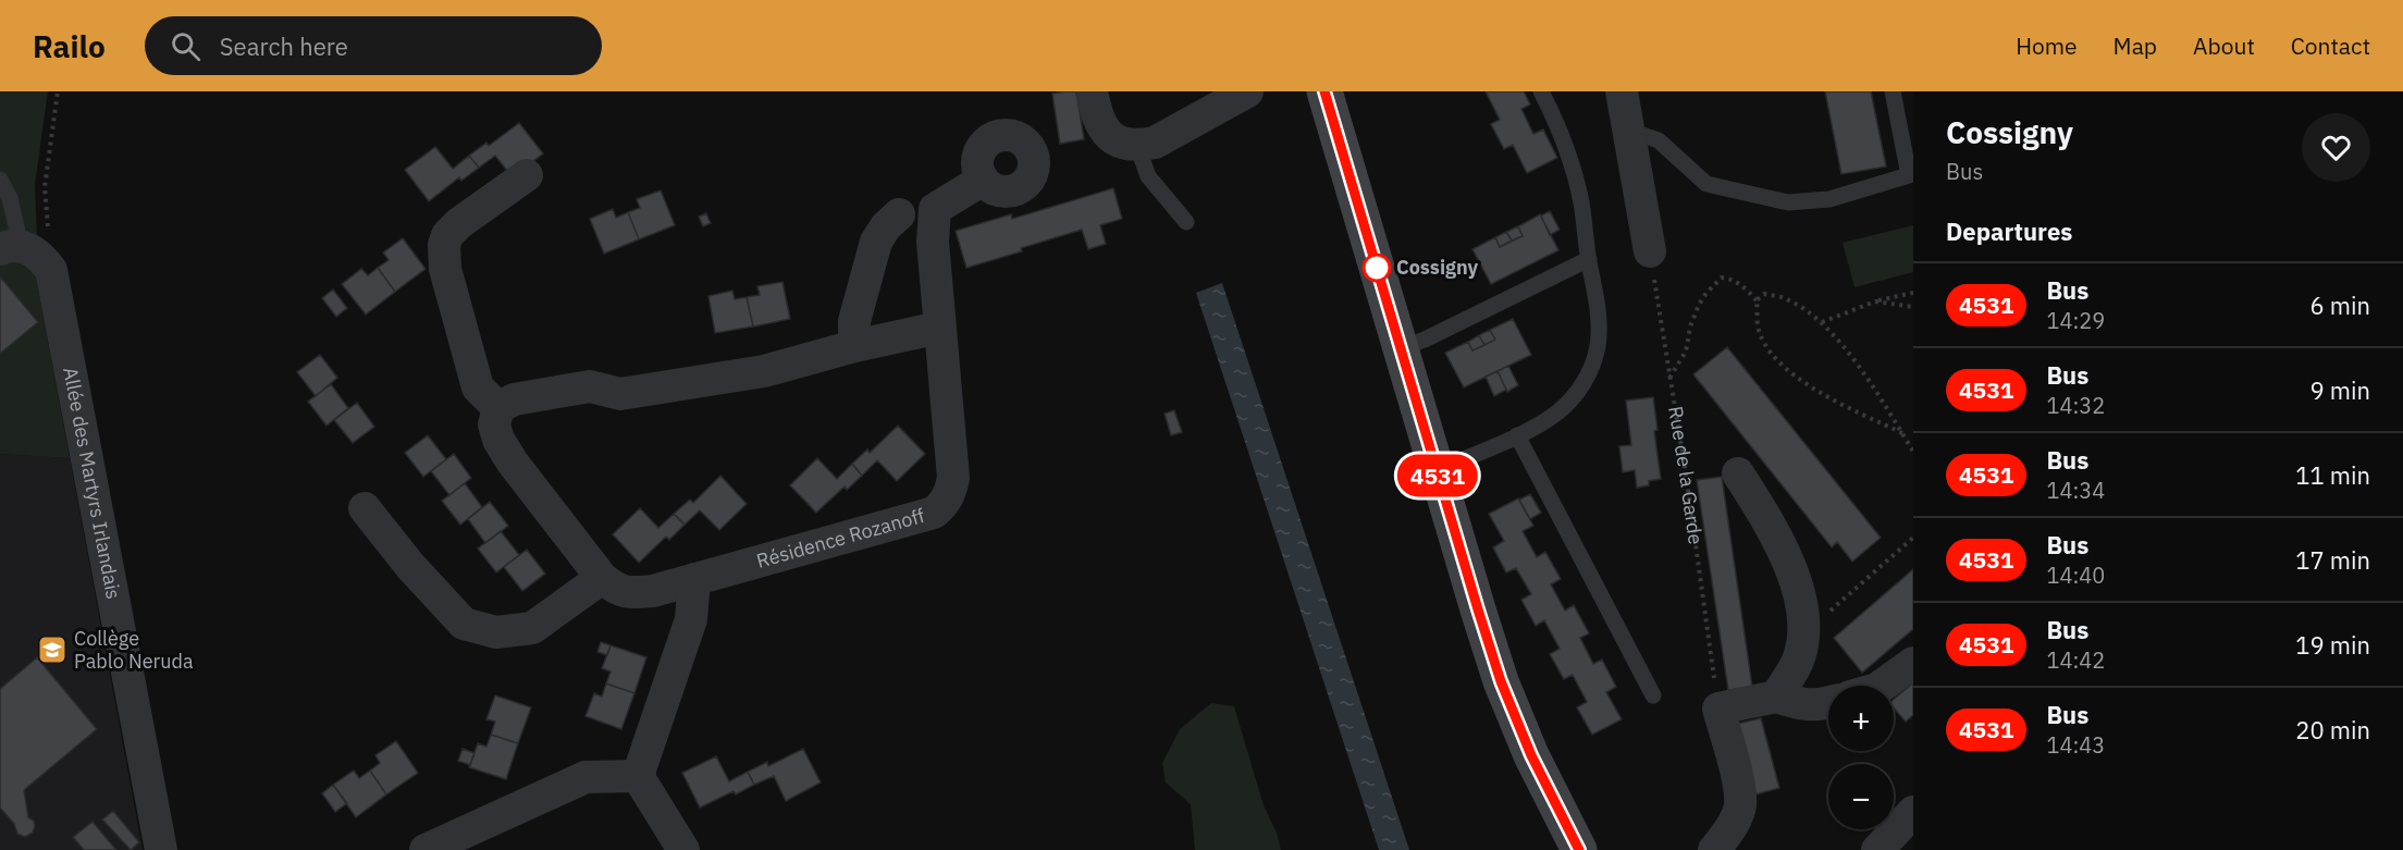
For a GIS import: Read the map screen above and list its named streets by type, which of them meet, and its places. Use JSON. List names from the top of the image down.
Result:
{
  "streets": {
    "street": ["Allée des Martyrs Irlandais", "Résidence Rozanoff"],
    "path": ["Rue de la Garde"]
  },
  "places": {
    "other": ["Cossigny"],
    "school or university": ["Collège Pablo Neruda"]
  },
  "lines": ["bus line 4531"],
  "page": {
    "header": "Railo",
    "search": "Search here",
    "nav": [
      "Home",
      "Map",
      "About",
      "Contact"
    ],
    "on_map": "4531",
    "heading": [
      ["Cossigny", "Bus"],
      "Departures"
    ],
    "list": [
      {
        "mark": "4531",
        "name": "Bus",
        "note": "14:29",
        "value": "6 min"
      },
      {
        "mark": "4531",
        "name": "Bus",
        "note": "14:32",
        "value": "9 min"
      },
      {
        "mark": "4531",
        "name": "Bus",
        "note": "14:34",
        "value": "11 min"
      },
      {
        "mark": "4531",
        "name": "Bus",
        "note": "14:40",
        "value": "17 min"
      },
      {
        "mark": "4531",
        "name": "Bus",
        "note": "14:42",
        "value": "19 min"
      },
      {
        "mark": "4531",
        "name": "Bus",
        "note": "14:43",
        "value": "20 min"
      }
    ],
    "map_buttons": ["+", "−"]
  }
}
